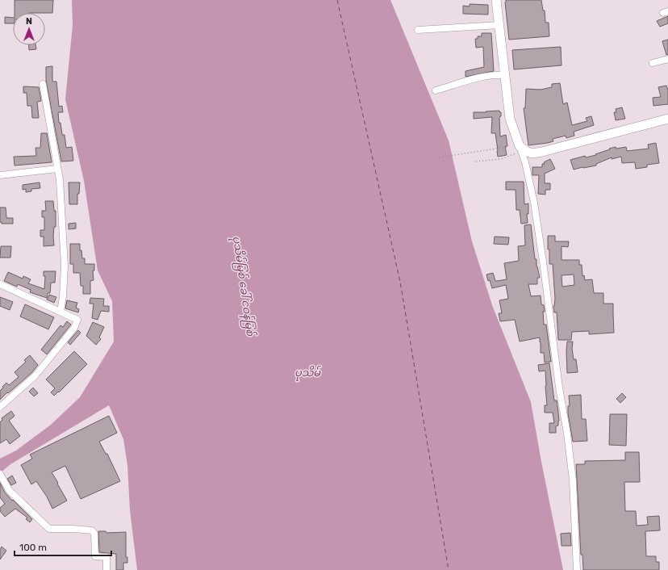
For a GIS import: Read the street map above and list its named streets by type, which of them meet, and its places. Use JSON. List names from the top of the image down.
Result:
{
  "water": ["ပုသိမ်မြစ် ခေါ် ငဝန်မြစ်", "ပုသိမ်"],
  "scale_bar": "100 m",
  "north": "top"
}
